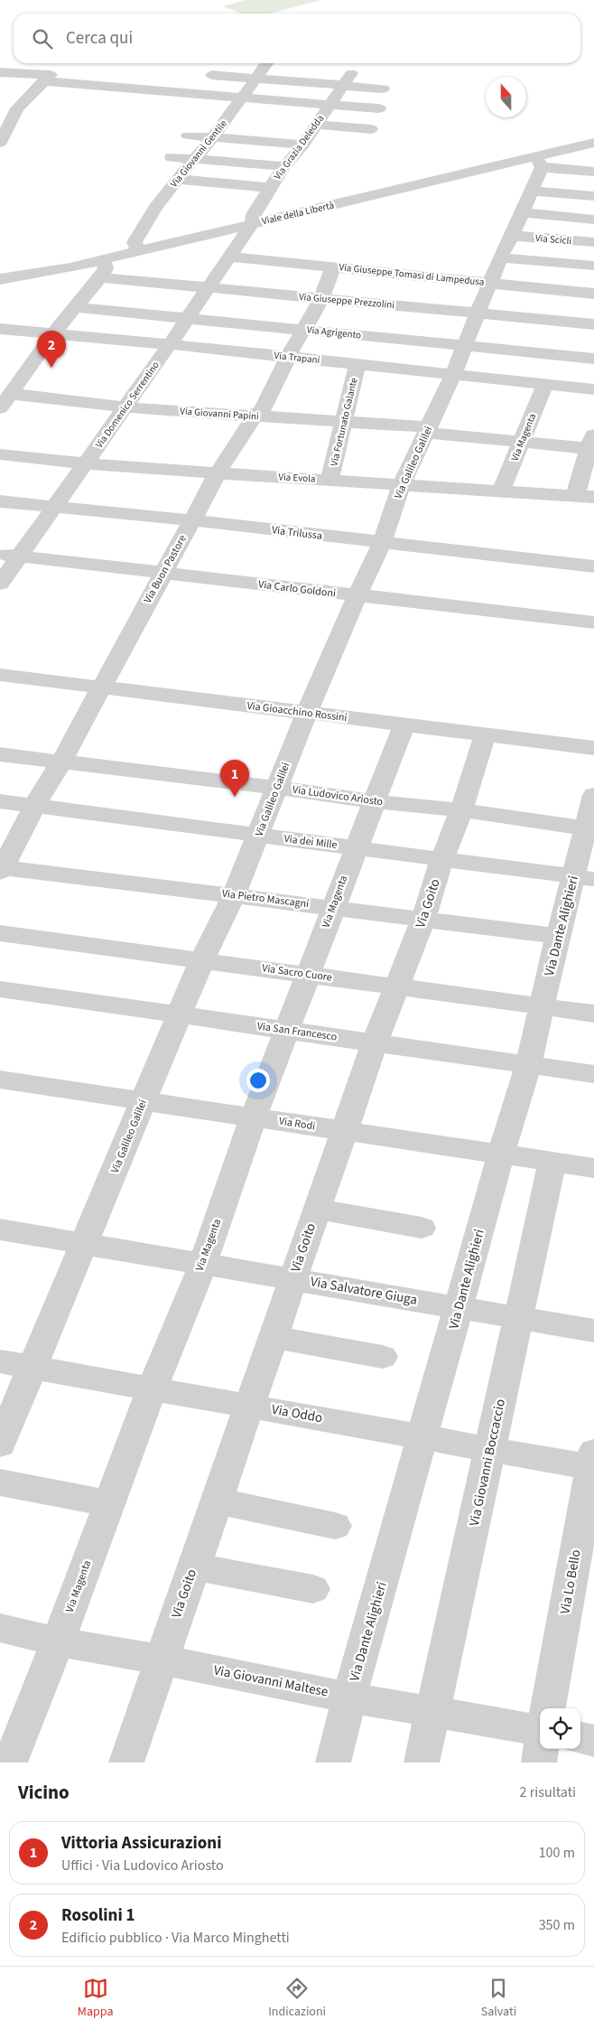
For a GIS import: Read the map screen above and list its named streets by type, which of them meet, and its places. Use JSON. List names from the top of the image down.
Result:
{
  "streets": {
    "street": [
      "Via Grazia Deledda",
      "Via Giovanni Gentile",
      "Viale della Libertà",
      "Via Scicli",
      "Via Giuseppe Tomasi di Lampedusa",
      "Via Giuseppe Prezzolini",
      "Via Agrigento",
      "Via Trapani",
      "Via Domenico Serrentino",
      "Via Giovanni Papini",
      "Via Fortunato Galante",
      "Via Magenta",
      "Via Galileo Galilei",
      "Via Evola",
      "Via Trilussa",
      "Via Buon Pastore",
      "Via Carlo Goldoni",
      "Via Gioacchino Rossini",
      "Via Ludovico Ariosto",
      "Via dei Mille",
      "Via Pietro Mascagni",
      "Via Goito",
      "Via Dante Alighieri",
      "Via Sacro Cuore",
      "Via San Francesco",
      "Via Rodi",
      "Via Salvatore Giuga",
      "Via Oddo",
      "Via Giovanni Boccaccio",
      "Via Lo Bello",
      "Via Giovanni Maltese"
    ]
  },
  "crossings": [
    ["Via Grazia Deledda", "Viale della Libertà"],
    ["Via Grazia Deledda", "Via Domenico Serrentino"],
    ["Via Giovanni Gentile", "Viale della Libertà"],
    ["Viale della Libertà", "Via Domenico Serrentino"],
    ["Viale della Libertà", "Via Galileo Galilei"],
    ["Via Scicli", "Via Galileo Galilei"],
    ["Via Giuseppe Tomasi di Lampedusa", "Via Domenico Serrentino"],
    ["Via Giuseppe Tomasi di Lampedusa", "Via Galileo Galilei"],
    ["Via Giuseppe Tomasi di Lampedusa", "Via Buon Pastore"],
    ["Via Giuseppe Prezzolini", "Via Domenico Serrentino"],
    ["Via Giuseppe Prezzolini", "Via Galileo Galilei"],
    ["Via Giuseppe Prezzolini", "Via Buon Pastore"],
    ["Via Agrigento", "Via Domenico Serrentino"],
    ["Via Agrigento", "Via Galileo Galilei"],
    ["Via Agrigento", "Via Buon Pastore"],
    ["Via Trapani", "Via Domenico Serrentino"],
    ["Via Trapani", "Via Fortunato Galante"],
    ["Via Trapani", "Via Magenta"],
    ["Via Trapani", "Via Galileo Galilei"],
    ["Via Trapani", "Via Buon Pastore"],
    ["Via Domenico Serrentino", "Via Giovanni Papini"],
    ["Via Domenico Serrentino", "Via Evola"],
    ["Via Domenico Serrentino", "Via Trilussa"],
    ["Via Domenico Serrentino", "Via Carlo Goldoni"],
    ["Via Giovanni Papini", "Via Fortunato Galante"],
    ["Via Giovanni Papini", "Via Magenta"],
    ["Via Giovanni Papini", "Via Galileo Galilei"],
    ["Via Giovanni Papini", "Via Buon Pastore"],
    ["Via Fortunato Galante", "Via Evola"],
    ["Via Magenta", "Via Evola"],
    ["Via Magenta", "Via Gioacchino Rossini"],
    ["Via Magenta", "Via Ludovico Ariosto"],
    ["Via Magenta", "Via dei Mille"],
    ["Via Magenta", "Via Pietro Mascagni"],
    ["Via Magenta", "Via Sacro Cuore"],
    ["Via Magenta", "Via San Francesco"],
    ["Via Magenta", "Via Rodi"],
    ["Via Magenta", "Via Salvatore Giuga"],
    ["Via Magenta", "Via Oddo"],
    ["Via Magenta", "Via Giovanni Maltese"],
    ["Via Galileo Galilei", "Via Evola"],
    ["Via Galileo Galilei", "Via Trilussa"],
    ["Via Galileo Galilei", "Via Carlo Goldoni"],
    ["Via Galileo Galilei", "Via Gioacchino Rossini"],
    ["Via Galileo Galilei", "Via Ludovico Ariosto"],
    ["Via Galileo Galilei", "Via dei Mille"],
    ["Via Galileo Galilei", "Via Pietro Mascagni"],
    ["Via Galileo Galilei", "Via Sacro Cuore"],
    ["Via Galileo Galilei", "Via San Francesco"],
    ["Via Galileo Galilei", "Via Rodi"],
    ["Via Galileo Galilei", "Via Salvatore Giuga"],
    ["Via Galileo Galilei", "Via Oddo"],
    ["Via Evola", "Via Buon Pastore"],
    ["Via Trilussa", "Via Buon Pastore"],
    ["Via Buon Pastore", "Via Carlo Goldoni"],
    ["Via Buon Pastore", "Via Gioacchino Rossini"],
    ["Via Buon Pastore", "Via Ludovico Ariosto"],
    ["Via Buon Pastore", "Via dei Mille"],
    ["Via Buon Pastore", "Via Pietro Mascagni"],
    ["Via Gioacchino Rossini", "Via Goito"],
    ["Via Ludovico Ariosto", "Via Goito"],
    ["Via Ludovico Ariosto", "Via Dante Alighieri"],
    ["Via dei Mille", "Via Goito"],
    ["Via dei Mille", "Via Dante Alighieri"],
    ["Via Pietro Mascagni", "Via Goito"],
    ["Via Pietro Mascagni", "Via Dante Alighieri"],
    ["Via Goito", "Via Sacro Cuore"],
    ["Via Goito", "Via San Francesco"],
    ["Via Goito", "Via Rodi"],
    ["Via Goito", "Via Salvatore Giuga"],
    ["Via Goito", "Via Oddo"],
    ["Via Goito", "Via Giovanni Maltese"],
    ["Via Dante Alighieri", "Via Sacro Cuore"],
    ["Via Dante Alighieri", "Via San Francesco"],
    ["Via Dante Alighieri", "Via Rodi"],
    ["Via Dante Alighieri", "Via Salvatore Giuga"],
    ["Via Dante Alighieri", "Via Oddo"],
    ["Via Dante Alighieri", "Via Giovanni Maltese"],
    ["Via Rodi", "Via Giovanni Boccaccio"],
    ["Via Salvatore Giuga", "Via Giovanni Boccaccio"],
    ["Via Oddo", "Via Giovanni Boccaccio"],
    ["Via Oddo", "Via Lo Bello"],
    ["Via Giovanni Boccaccio", "Via Giovanni Maltese"]
  ],
  "north": "top",
  "page": {
    "search": "Cerca qui",
    "pins": ["2", "1"],
    "heading": ["Vicino", "2 risultati"],
    "list": [
      {
        "mark": "1",
        "name": "Vittoria Assicurazioni",
        "note": "Uffici · Via Ludovico Ariosto",
        "value": "100 m"
      },
      {
        "mark": "2",
        "name": "Rosolini 1",
        "note": "Edificio pubblico · Via Marco Minghetti",
        "value": "350 m"
      }
    ],
    "nav": ["Mappa", "Indicazioni", "Salvati"]
  }
}
